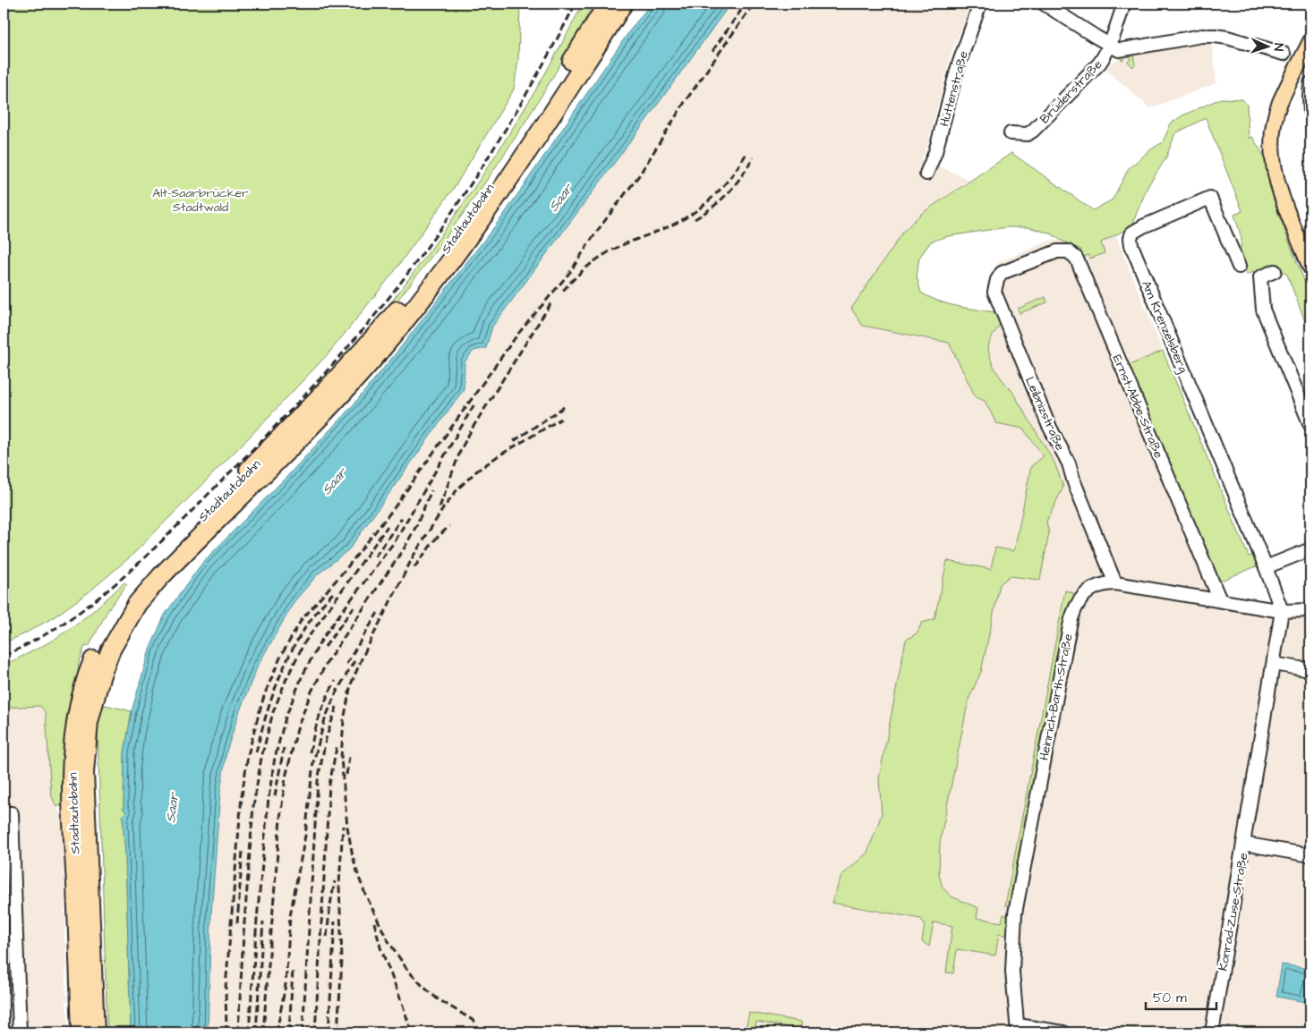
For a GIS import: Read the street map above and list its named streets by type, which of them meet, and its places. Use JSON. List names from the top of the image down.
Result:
{
  "streets": {
    "highway": ["Stadtautobahn"],
    "street": [
      "Hüttenstraße",
      "Brüderstraße",
      "Am Krenzelsberg",
      "Ernst-Abbe-Straße",
      "Leibnizstraße",
      "Heinrich-Barth-Straße",
      "Konrad-Zuse-Straße"
    ]
  },
  "crossings": [
    ["Am Krenzelsberg", "Heinrich-Barth-Straße"],
    ["Am Krenzelsberg", "Konrad-Zuse-Straße"],
    ["Ernst-Abbe-Straße", "Leibnizstraße"],
    ["Ernst-Abbe-Straße", "Heinrich-Barth-Straße"],
    ["Leibnizstraße", "Heinrich-Barth-Straße"],
    ["Heinrich-Barth-Straße", "Konrad-Zuse-Straße"]
  ],
  "water": ["Saar"],
  "parks": ["Alt-Saarbrücker Stadtwald"],
  "scale_bar": "50 m",
  "north": "right"
}
